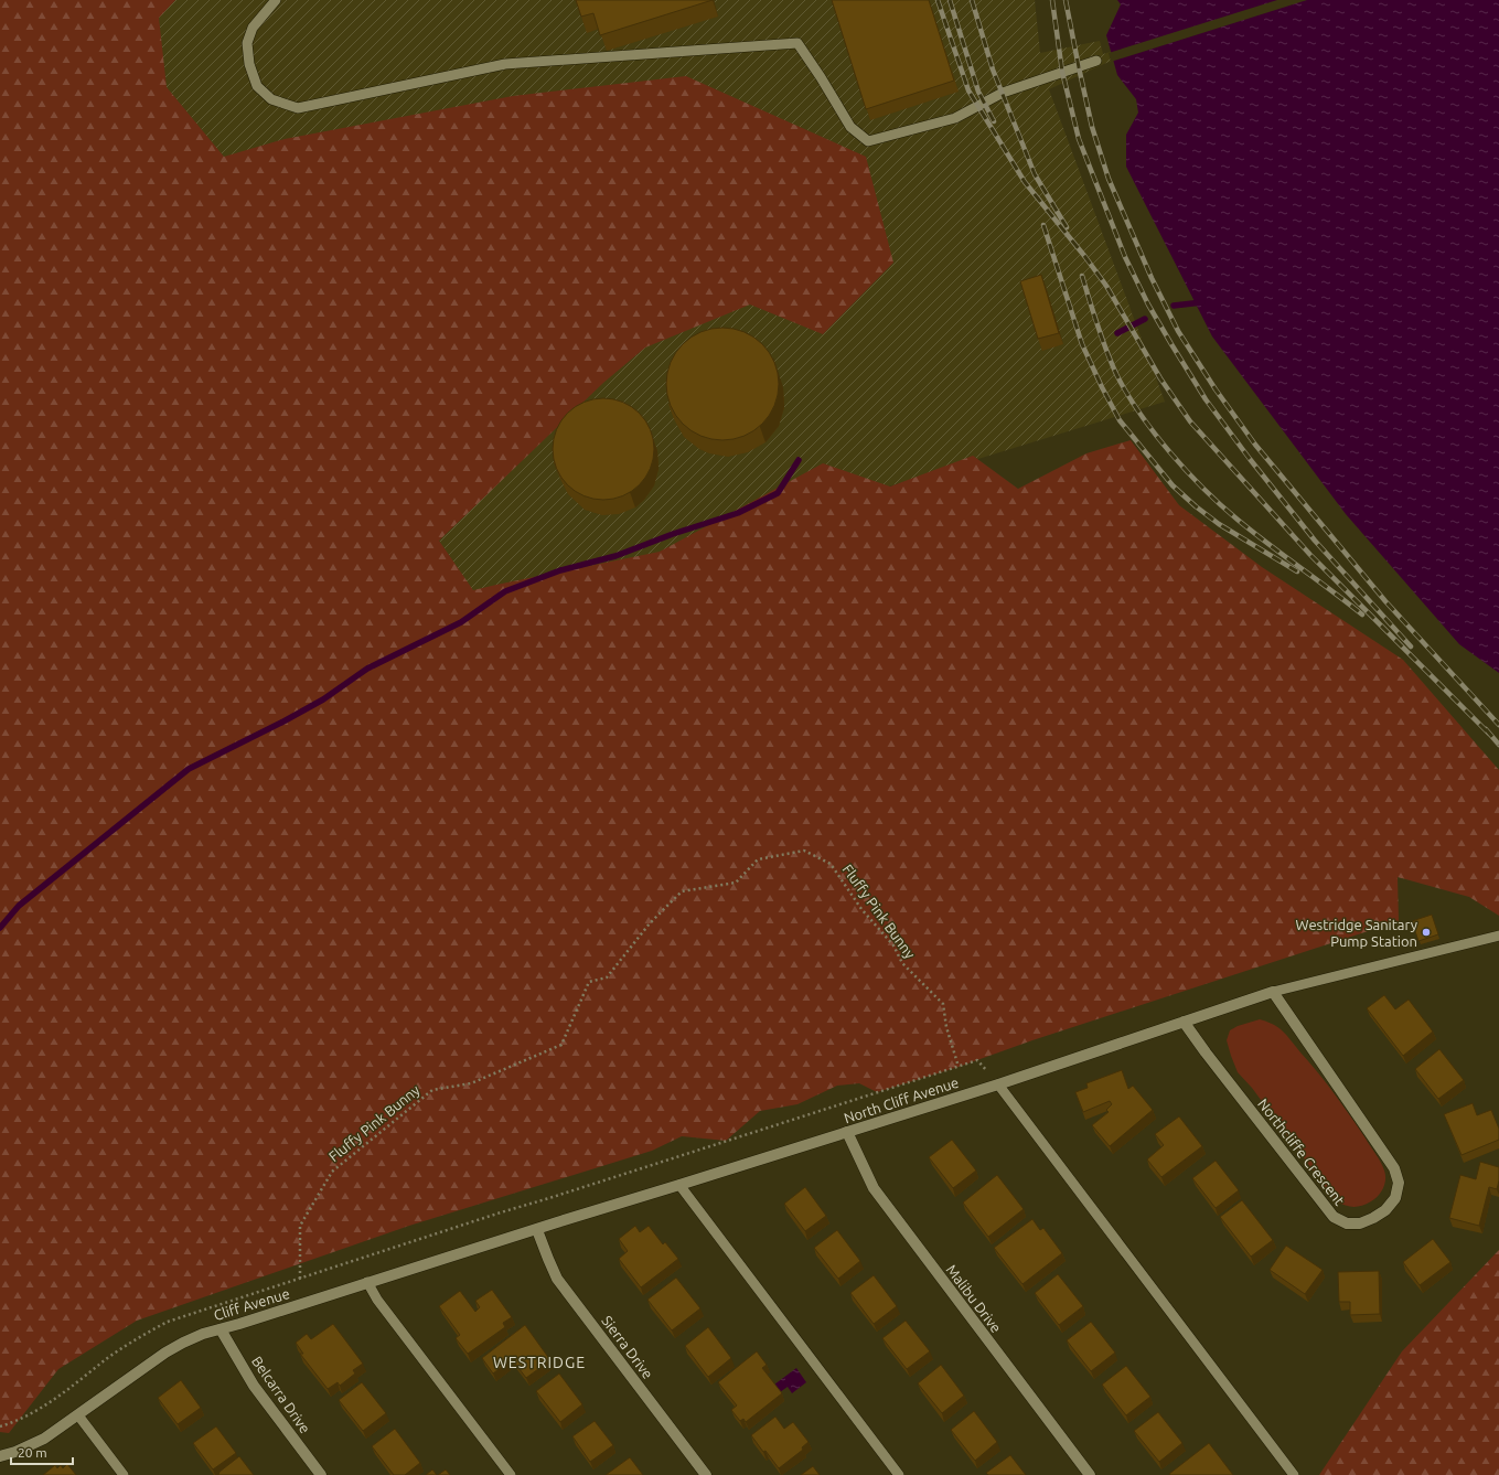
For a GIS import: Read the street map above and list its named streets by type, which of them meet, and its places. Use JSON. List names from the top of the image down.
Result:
{
  "streets": {
    "street": [
      "North Cliff Avenue",
      "Northcliffe Crescent",
      "Malibu Drive",
      "Cliff Avenue",
      "Sierra Drive",
      "Belcarra Drive"
    ],
    "path": ["Fluffy Pink Bunny"]
  },
  "crossings": [
    ["North Cliff Avenue", "Northcliffe Crescent"],
    ["North Cliff Avenue", "Malibu Drive"],
    ["North Cliff Avenue", "Cliff Avenue"],
    ["North Cliff Avenue", "Sierra Drive"],
    ["Cliff Avenue", "Sierra Drive"],
    ["Cliff Avenue", "Belcarra Drive"]
  ],
  "districts": ["WESTRIDGE"],
  "places": ["Westridge Sanitary Pump Station"],
  "scale_bar": "20 m"
}
